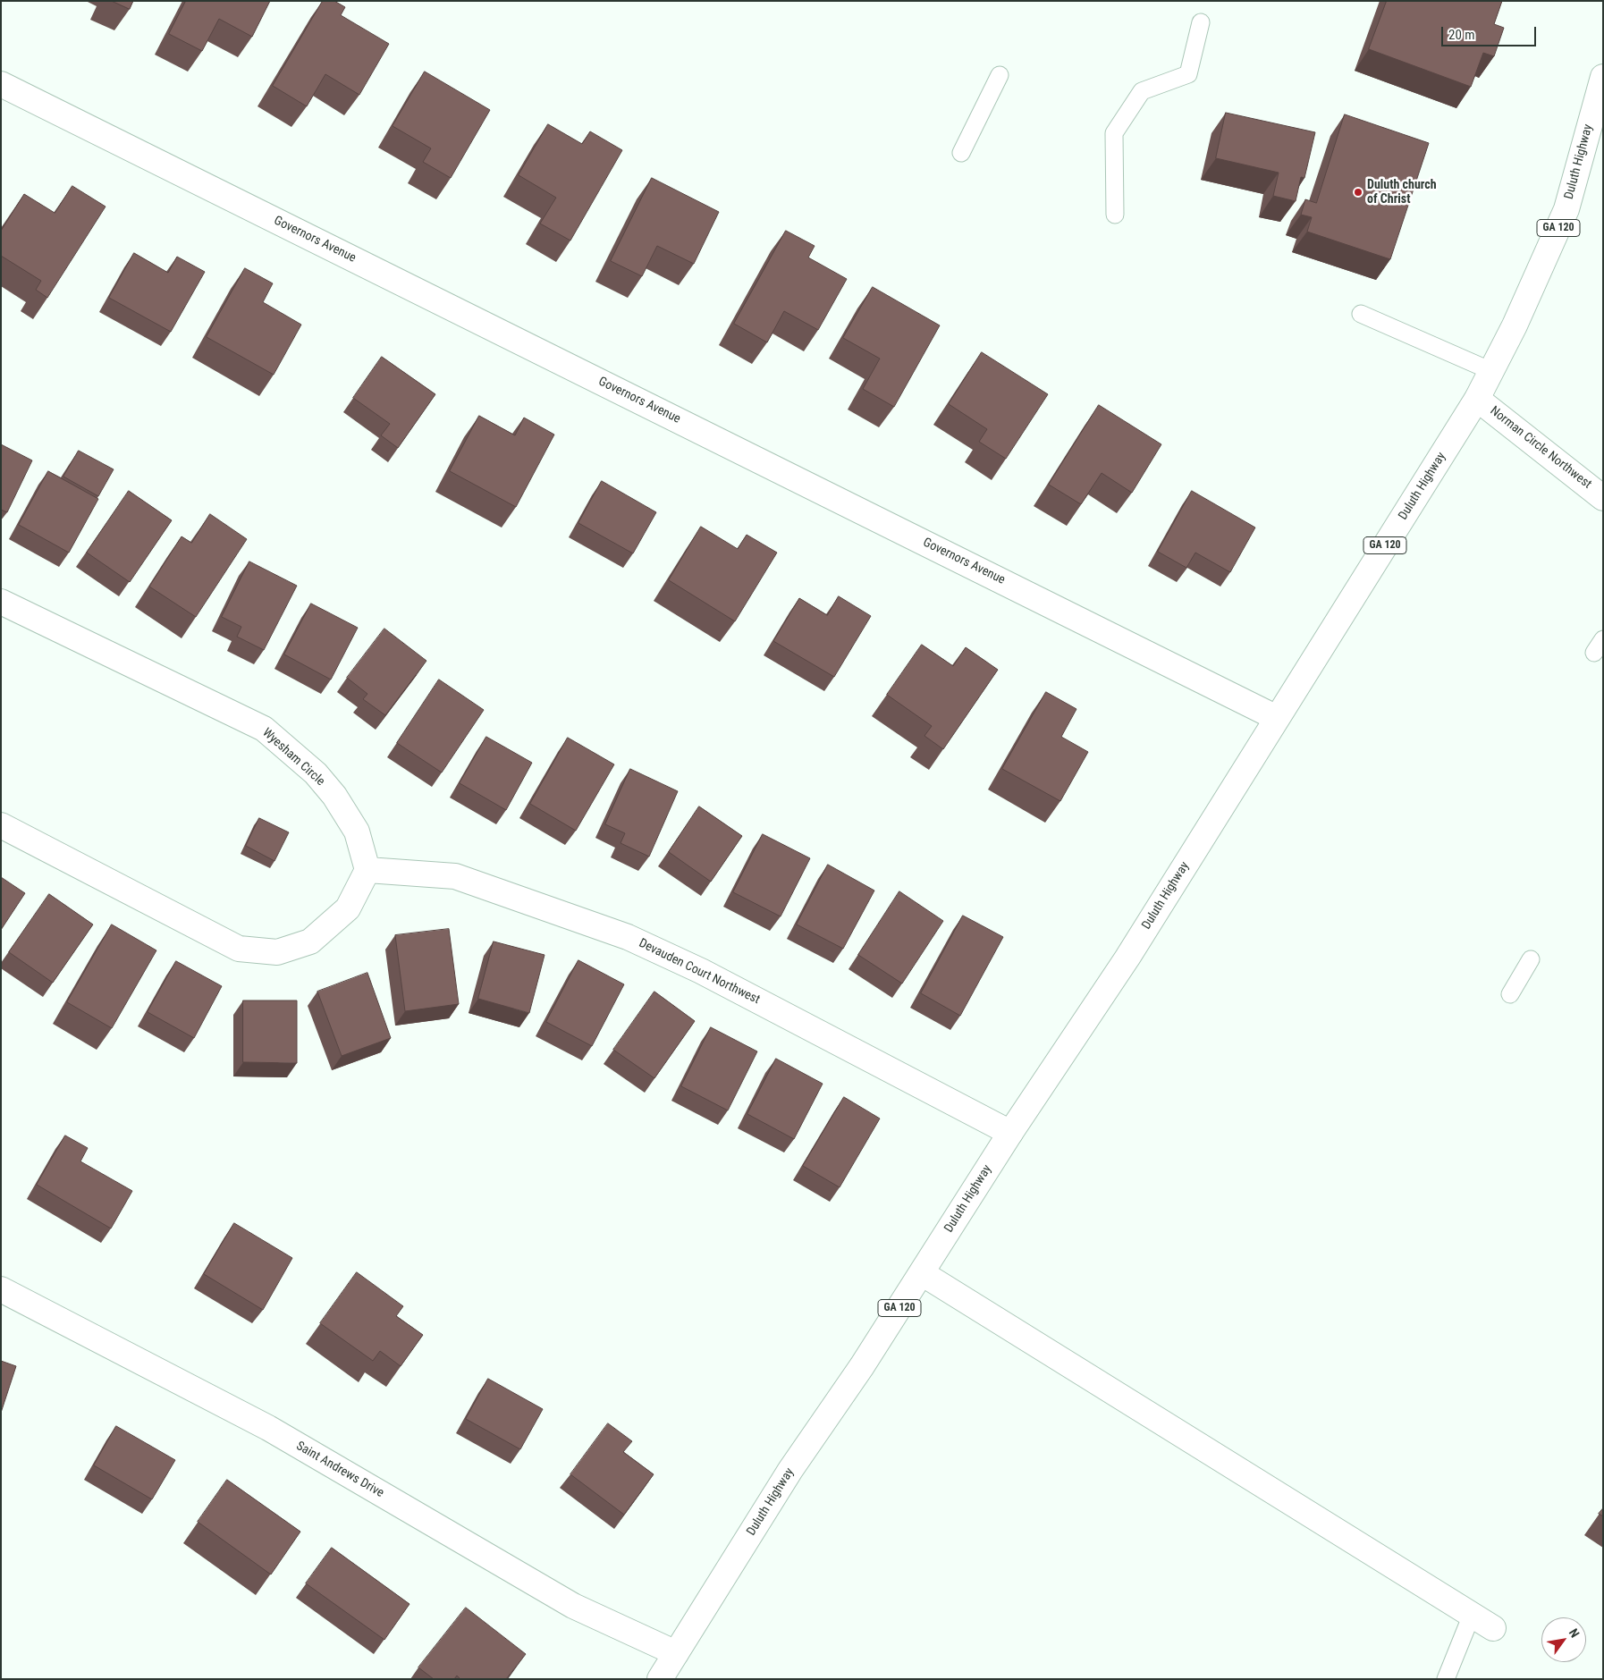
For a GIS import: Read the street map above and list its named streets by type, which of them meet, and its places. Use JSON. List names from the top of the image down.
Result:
{
  "streets": {
    "street": [
      "Duluth Highway",
      "GA 120",
      "Governors Avenue",
      "Norman Circle Northwest",
      "Wyesham Circle",
      "Devauden Court Northwest",
      "Saint Andrews Drive"
    ]
  },
  "crossings": [
    ["Duluth Highway", "Governors Avenue"],
    ["Duluth Highway", "Norman Circle Northwest"],
    ["Duluth Highway", "Devauden Court Northwest"],
    ["Duluth Highway", "Saint Andrews Drive"],
    ["Wyesham Circle", "Devauden Court Northwest"]
  ],
  "places": ["Duluth church of Christ"],
  "scale_bar": "20 m",
  "north": "top right"
}
